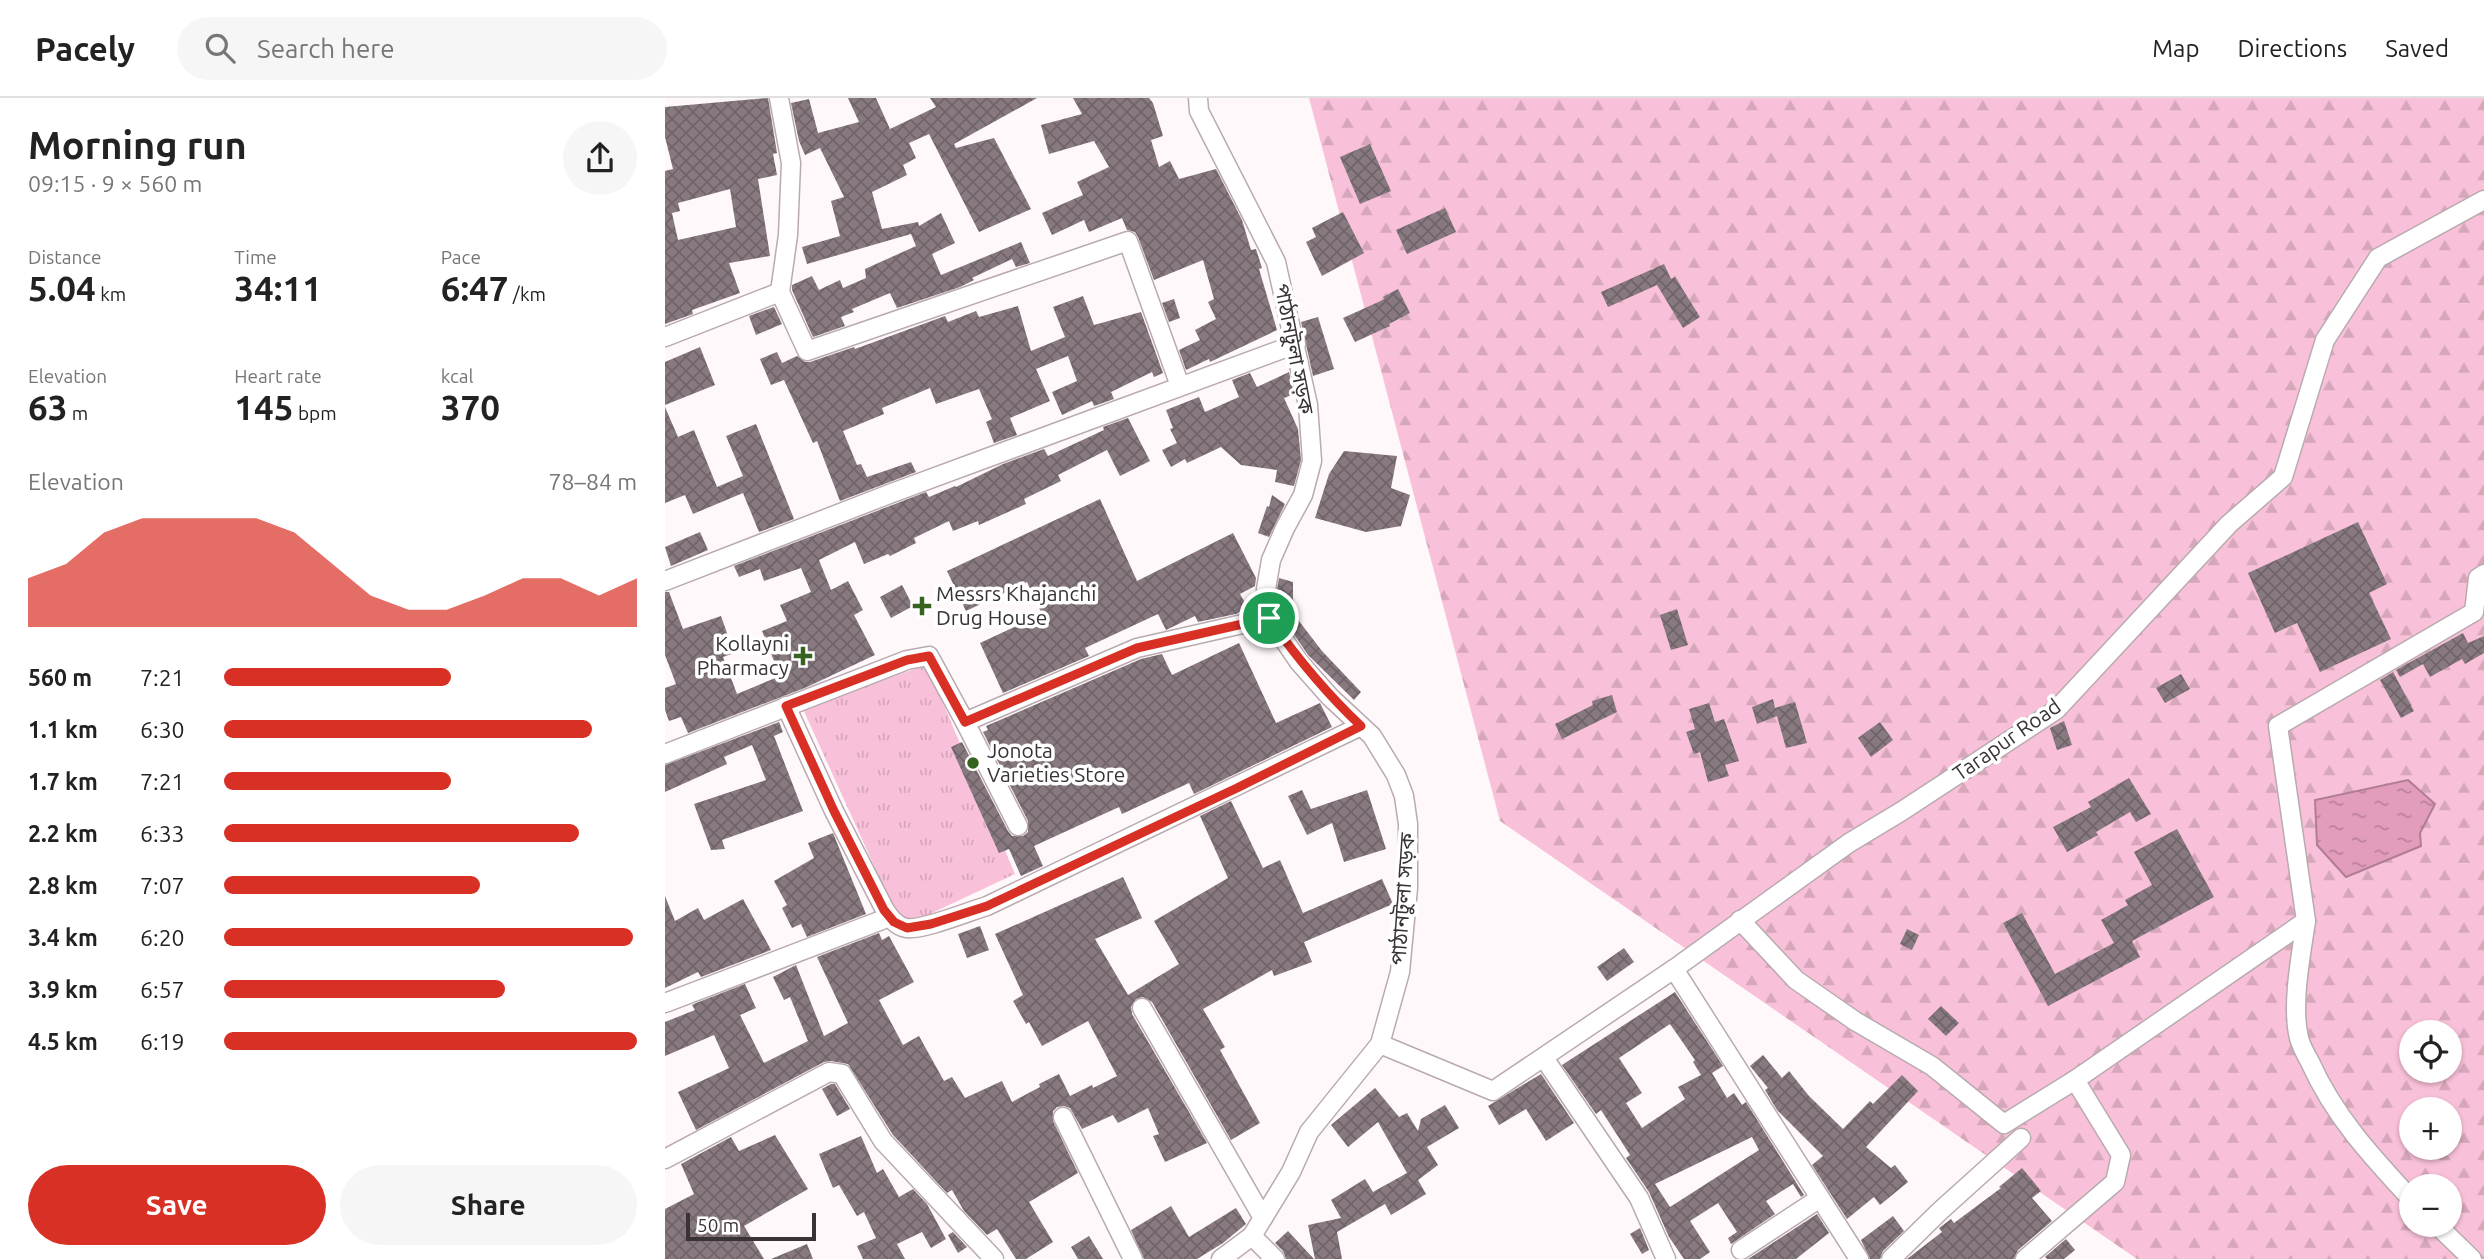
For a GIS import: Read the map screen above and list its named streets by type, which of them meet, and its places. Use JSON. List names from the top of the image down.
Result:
{
  "streets": {
    "street": ["পাঠানটুলা সড়ক", "Tarapur Road"]
  },
  "crossings": [
    ["পাঠানটুলা সড়ক", "Tarapur Road"]
  ],
  "places": {
    "health": ["Messrs Khajanchi Drug House", "Kollayni Pharmacy"],
    "other": ["Jonota Varieties Store"]
  },
  "scale_bar": "50 m",
  "page": {
    "header": "Pacely",
    "search": "Search here",
    "nav": ["Map", "Directions", "Saved"],
    "heading": ["Morning run", "09:15 · 9 × 560 m"],
    "stats": [
      ["Distance", "5.04 km"],
      ["Time", "34:11"],
      ["Pace", "6:47 /km"],
      ["Elevation", "63 m"],
      ["Heart rate", "145 bpm"],
      ["kcal", "370"]
    ],
    "chart": ["Elevation", "78–84 m"],
    "list": [
      {
        "name": "560 m",
        "note": "7:21"
      },
      {
        "name": "1.1 km",
        "note": "6:30"
      },
      {
        "name": "1.7 km",
        "note": "7:21"
      },
      {
        "name": "2.2 km",
        "note": "6:33"
      },
      {
        "name": "2.8 km",
        "note": "7:07"
      },
      {
        "name": "3.4 km",
        "note": "6:20"
      },
      {
        "name": "3.9 km",
        "note": "6:57"
      },
      {
        "name": "4.5 km",
        "note": "6:19"
      }
    ],
    "map_buttons": ["+", "−"],
    "buttons": ["Save", "Share"],
    "scale": "50 m"
  }
}
